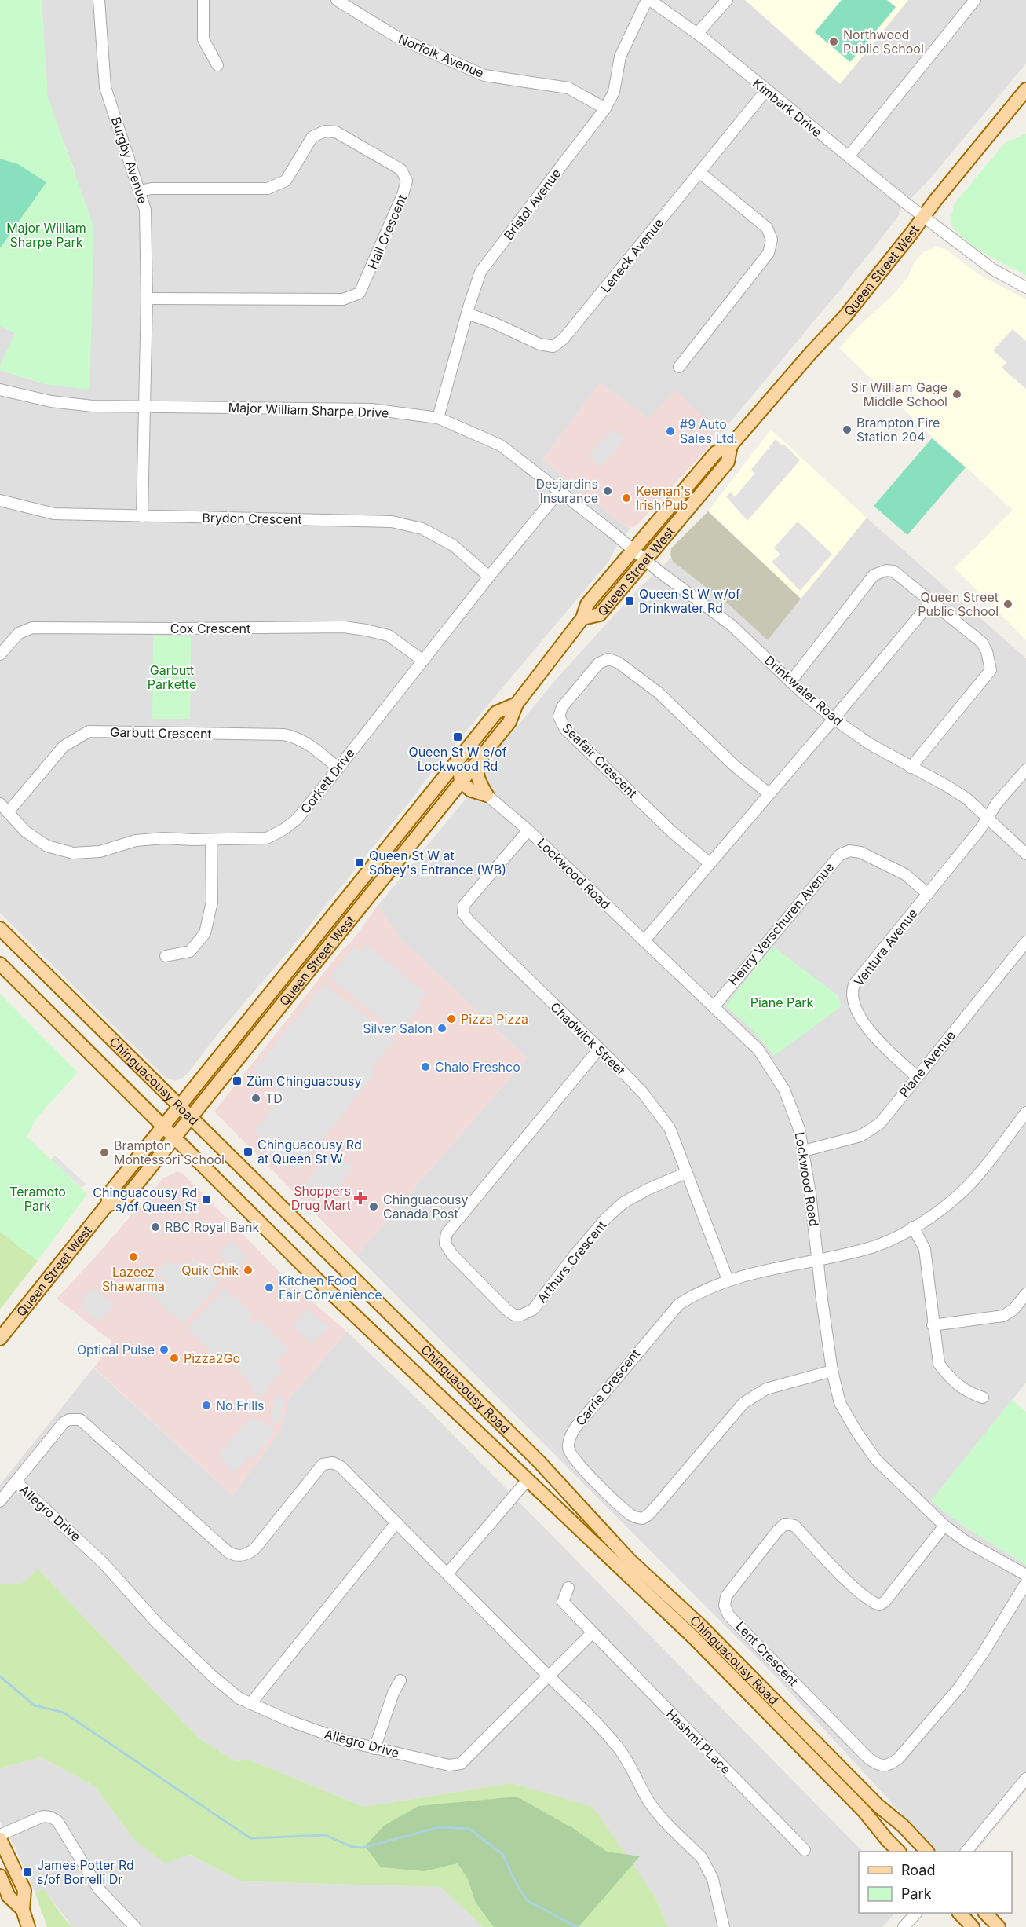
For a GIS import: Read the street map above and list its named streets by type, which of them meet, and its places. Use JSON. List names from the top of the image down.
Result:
{
  "streets": {
    "main road": ["Queen Street West", "Chinguacousy Road"],
    "street": [
      "Norfolk Avenue",
      "Kimbark Drive",
      "Burgby Avenue",
      "Bristol Avenue",
      "Hall Crescent",
      "Leneck Avenue",
      "Major William Sharpe Drive",
      "Brydon Crescent",
      "Cox Crescent",
      "Drinkwater Road",
      "Garbutt Crescent",
      "Seafair Crescent",
      "Corkett Drive",
      "Lockwood Road",
      "Henry Verschuren Avenue",
      "Ventura Avenue",
      "Chadwick Street",
      "Piane Avenue",
      "Arthurs Crescent",
      "Carrie Crescent",
      "Allegro Drive",
      "Lent Crescent",
      "Hashmi PLace"
    ]
  },
  "crossings": [
    ["Norfolk Avenue", "Bristol Avenue"],
    ["Kimbark Drive", "Leneck Avenue"],
    ["Kimbark Drive", "Queen Street West"],
    ["Burgby Avenue", "Hall Crescent"],
    ["Burgby Avenue", "Major William Sharpe Drive"],
    ["Burgby Avenue", "Brydon Crescent"],
    ["Bristol Avenue", "Leneck Avenue"],
    ["Bristol Avenue", "Major William Sharpe Drive"],
    ["Queen Street West", "Major William Sharpe Drive"],
    ["Queen Street West", "Drinkwater Road"],
    ["Queen Street West", "Chinguacousy Road"],
    ["Major William Sharpe Drive", "Drinkwater Road"],
    ["Major William Sharpe Drive", "Corkett Drive"],
    ["Brydon Crescent", "Corkett Drive"],
    ["Cox Crescent", "Corkett Drive"],
    ["Drinkwater Road", "Ventura Avenue"],
    ["Garbutt Crescent", "Corkett Drive"],
    ["Lockwood Road", "Henry Verschuren Avenue"],
    ["Lockwood Road", "Chadwick Street"],
    ["Lockwood Road", "Piane Avenue"],
    ["Lockwood Road", "Carrie Crescent"],
    ["Lockwood Road", "Lent Crescent"],
    ["Henry Verschuren Avenue", "Ventura Avenue"],
    ["Ventura Avenue", "Piane Avenue"],
    ["Chadwick Street", "Arthurs Crescent"],
    ["Chadwick Street", "Carrie Crescent"]
  ],
  "parks": [
    "Major William Sharpe Park",
    "Garbutt Parkette",
    "Piane Park",
    "Teramoto Park"
  ],
  "places": {
    "other": [
      "Northwood Public School",
      "Sir William Gage Middle School",
      "Brampton Fire Station 204",
      "#9 Auto Sales Ltd.",
      "Desjardins Insurance",
      "Keenan's Irish Pub",
      "Queen Street Public School",
      "Pizza Pizza",
      "Silver Salon",
      "Chalo Freshco",
      "TD",
      "Brampton Montessori School",
      "Chinguacousy Canada Post",
      "RBC Royal Bank",
      "Lazeez Shawarma",
      "Quik Chik",
      "Kitchen Food Fair Convenience",
      "Optical Pulse",
      "Pizza2Go",
      "No Frills"
    ],
    "transit": [
      "Queen St W w/of Drinkwater Rd",
      "Queen St W e/of Lockwood Rd",
      "Queen St W at Sobey's Entrance (WB)",
      "Züm Chinguacousy",
      "Chinguacousy Rd at Queen St W",
      "Chinguacousy Rd s/of Queen St",
      "James Potter Rd s/of Borrelli Dr"
    ],
    "health": ["Shoppers Drug Mart"]
  },
  "legend": ["Road", "Park"]
}
